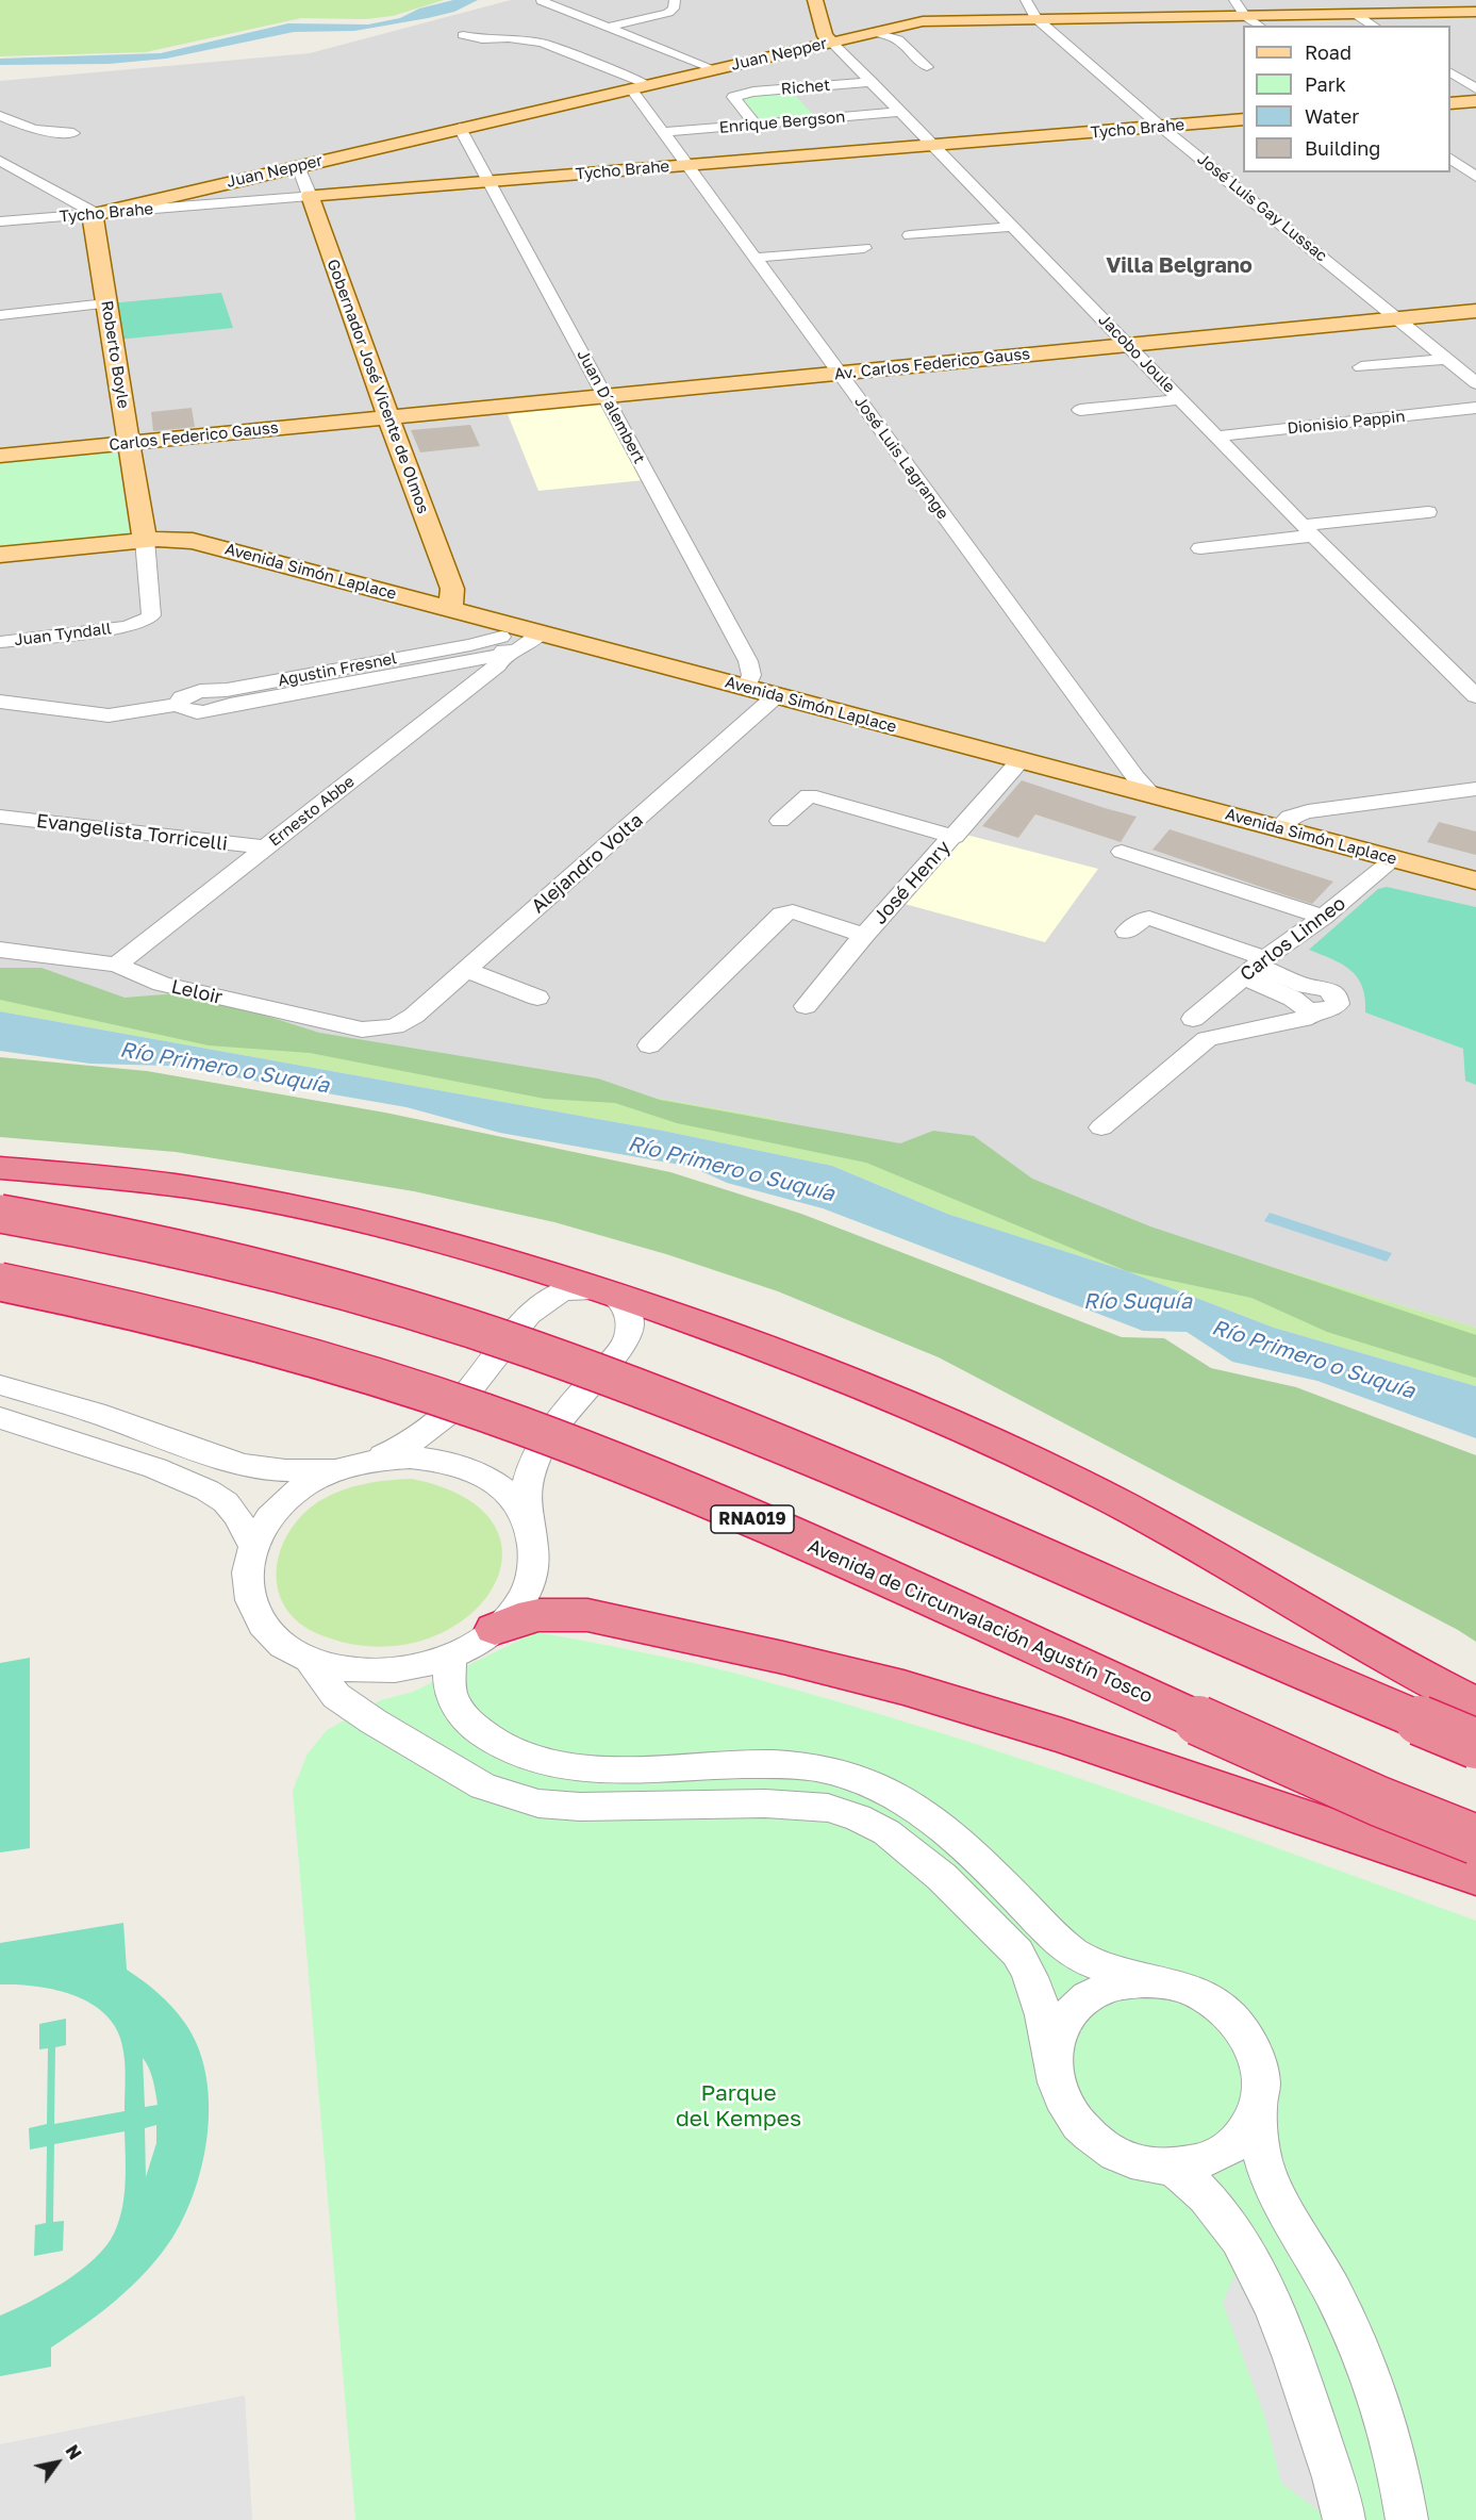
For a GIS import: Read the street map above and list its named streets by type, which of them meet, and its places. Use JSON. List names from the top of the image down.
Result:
{
  "streets": {
    "highway": ["RNA019", "Avenida de Circunvalación Agustín Tosco"],
    "main road": [
      "Juan Nepper",
      "Tycho Brahe",
      "Jacobo Joule",
      "Roberto Boyle",
      "Av. Carlos Federico Gauss",
      "Gobernador José Vicente de Olmos",
      "Carlos Federico Gauss",
      "Avenida Simón Laplace"
    ],
    "street": [
      "Richet",
      "Enrique Bergson",
      "José Luis Gay Lussac",
      "Juan D´alembert",
      "Dionisio Pappin",
      "José Luis Lagrange",
      "Juan Tyndall",
      "Agustin Fresnel",
      "Ernesto Abbe",
      "Evangelista Torricelli",
      "Alejandro Volta",
      "José Henry",
      "Carlos Linneo",
      "Leloir"
    ]
  },
  "crossings": [
    ["Juan Nepper", "Tycho Brahe"],
    ["Juan Nepper", "José Luis Gay Lussac"],
    ["Juan Nepper", "Jacobo Joule"],
    ["Juan Nepper", "Roberto Boyle"],
    ["Juan Nepper", "Gobernador José Vicente de Olmos"],
    ["Juan Nepper", "Juan D´alembert"],
    ["Juan Nepper", "José Luis Lagrange"],
    ["Richet", "Enrique Bergson"],
    ["Richet", "Jacobo Joule"],
    ["Enrique Bergson", "Jacobo Joule"],
    ["Enrique Bergson", "José Luis Lagrange"],
    ["Tycho Brahe", "José Luis Gay Lussac"],
    ["Tycho Brahe", "Jacobo Joule"],
    ["Tycho Brahe", "Roberto Boyle"],
    ["Tycho Brahe", "Gobernador José Vicente de Olmos"],
    ["Tycho Brahe", "Juan D´alembert"],
    ["Tycho Brahe", "José Luis Lagrange"],
    ["José Luis Gay Lussac", "Av. Carlos Federico Gauss"],
    ["Jacobo Joule", "Av. Carlos Federico Gauss"],
    ["Jacobo Joule", "Dionisio Pappin"],
    ["Roberto Boyle", "Carlos Federico Gauss"],
    ["Roberto Boyle", "Avenida Simón Laplace"],
    ["Roberto Boyle", "Juan Tyndall"],
    ["Av. Carlos Federico Gauss", "Gobernador José Vicente de Olmos"],
    ["Av. Carlos Federico Gauss", "Juan D´alembert"],
    ["Av. Carlos Federico Gauss", "Carlos Federico Gauss"],
    ["Av. Carlos Federico Gauss", "José Luis Lagrange"],
    ["Gobernador José Vicente de Olmos", "Carlos Federico Gauss"],
    ["Gobernador José Vicente de Olmos", "Avenida Simón Laplace"],
    ["Juan D´alembert", "Avenida Simón Laplace"],
    ["José Luis Lagrange", "Avenida Simón Laplace"],
    ["Avenida Simón Laplace", "Agustin Fresnel"],
    ["Avenida Simón Laplace", "Ernesto Abbe"],
    ["Avenida Simón Laplace", "Alejandro Volta"],
    ["Avenida Simón Laplace", "José Henry"],
    ["Avenida Simón Laplace", "Carlos Linneo"],
    ["Agustin Fresnel", "Ernesto Abbe"],
    ["Ernesto Abbe", "Evangelista Torricelli"],
    ["Ernesto Abbe", "Leloir"],
    ["Alejandro Volta", "Leloir"]
  ],
  "districts": ["Villa Belgrano"],
  "water": ["Río Primero o Suquía", "Río Suquía"],
  "parks": ["Parque del Kempes"],
  "legend": [
    "Road",
    "Park",
    "Water",
    "Building"
  ],
  "north": "top right"
}
